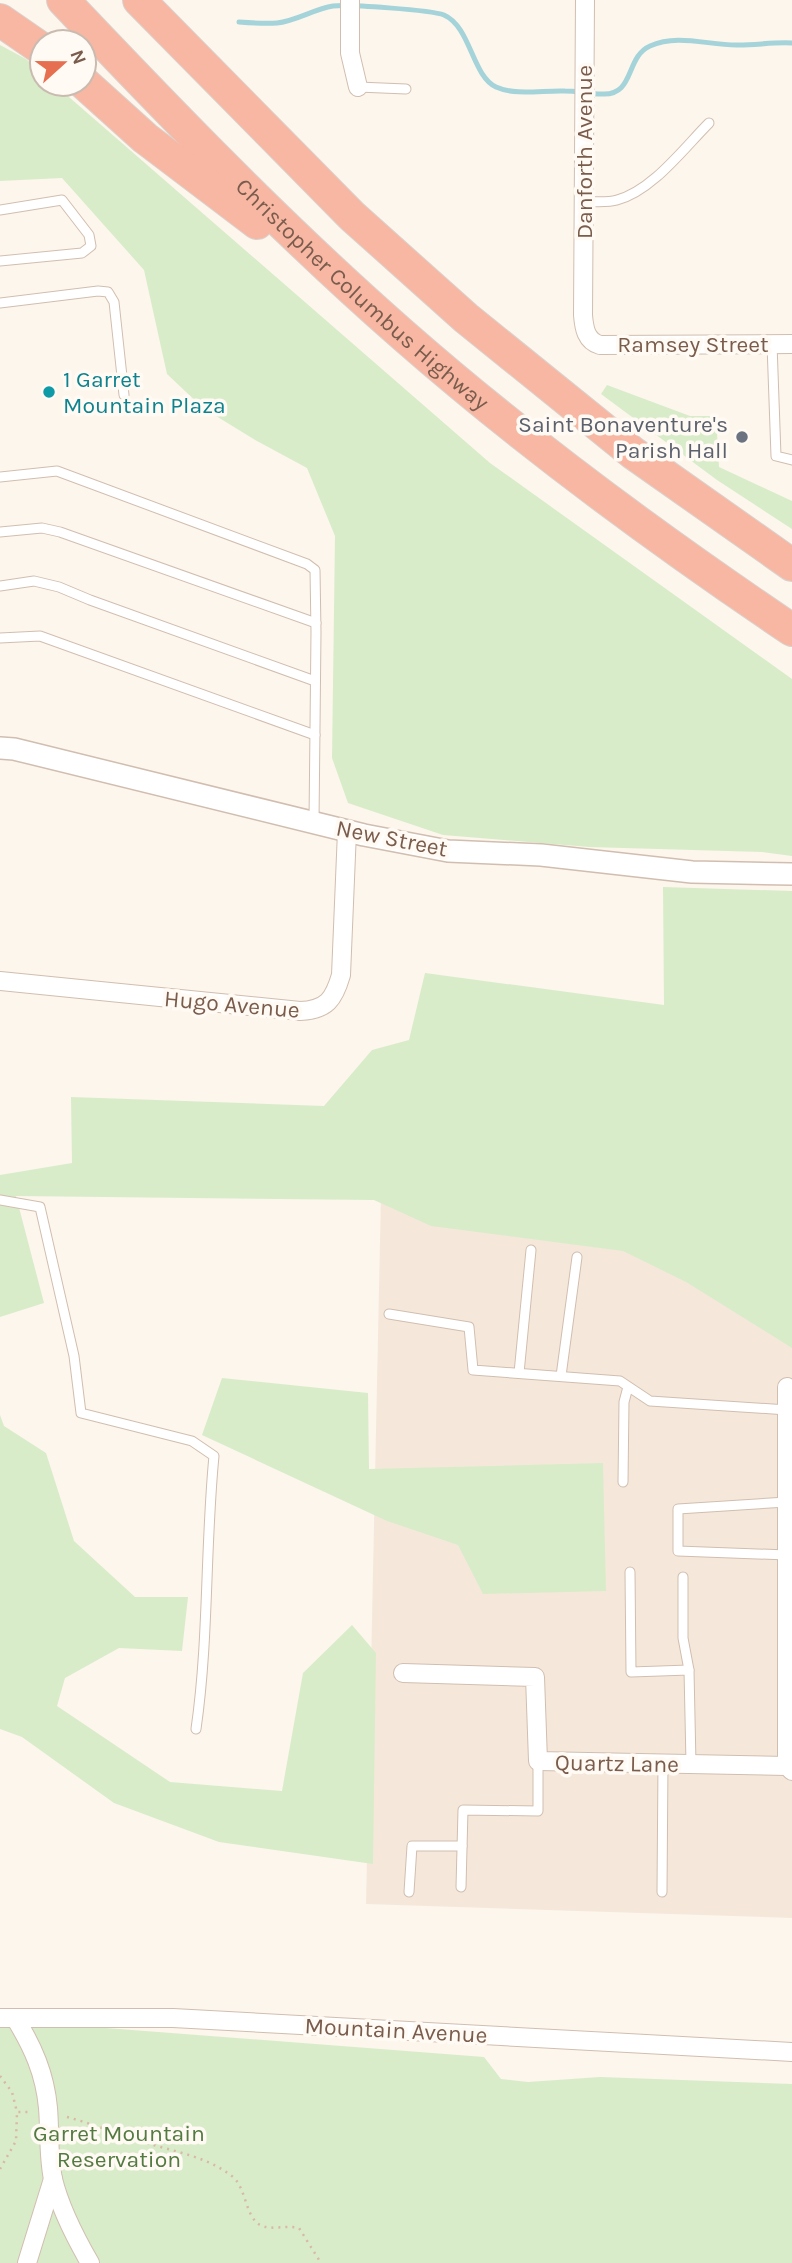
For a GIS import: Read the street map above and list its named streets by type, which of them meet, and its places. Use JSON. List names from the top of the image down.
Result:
{
  "streets": {
    "highway": ["Christopher Columbus Highway"],
    "street": [
      "Danforth Avenue",
      "Ramsey Street",
      "New Street",
      "Hugo Avenue",
      "Quartz Lane",
      "Mountain Avenue"
    ]
  },
  "crossings": [
    ["Danforth Avenue", "Ramsey Street"],
    ["New Street", "Hugo Avenue"]
  ],
  "parks": ["Garret Mountain Reservation"],
  "places": ["1 Garret Mountain Plaza", "Saint Bonaventure's Parish Hall"],
  "north": "right"
}
